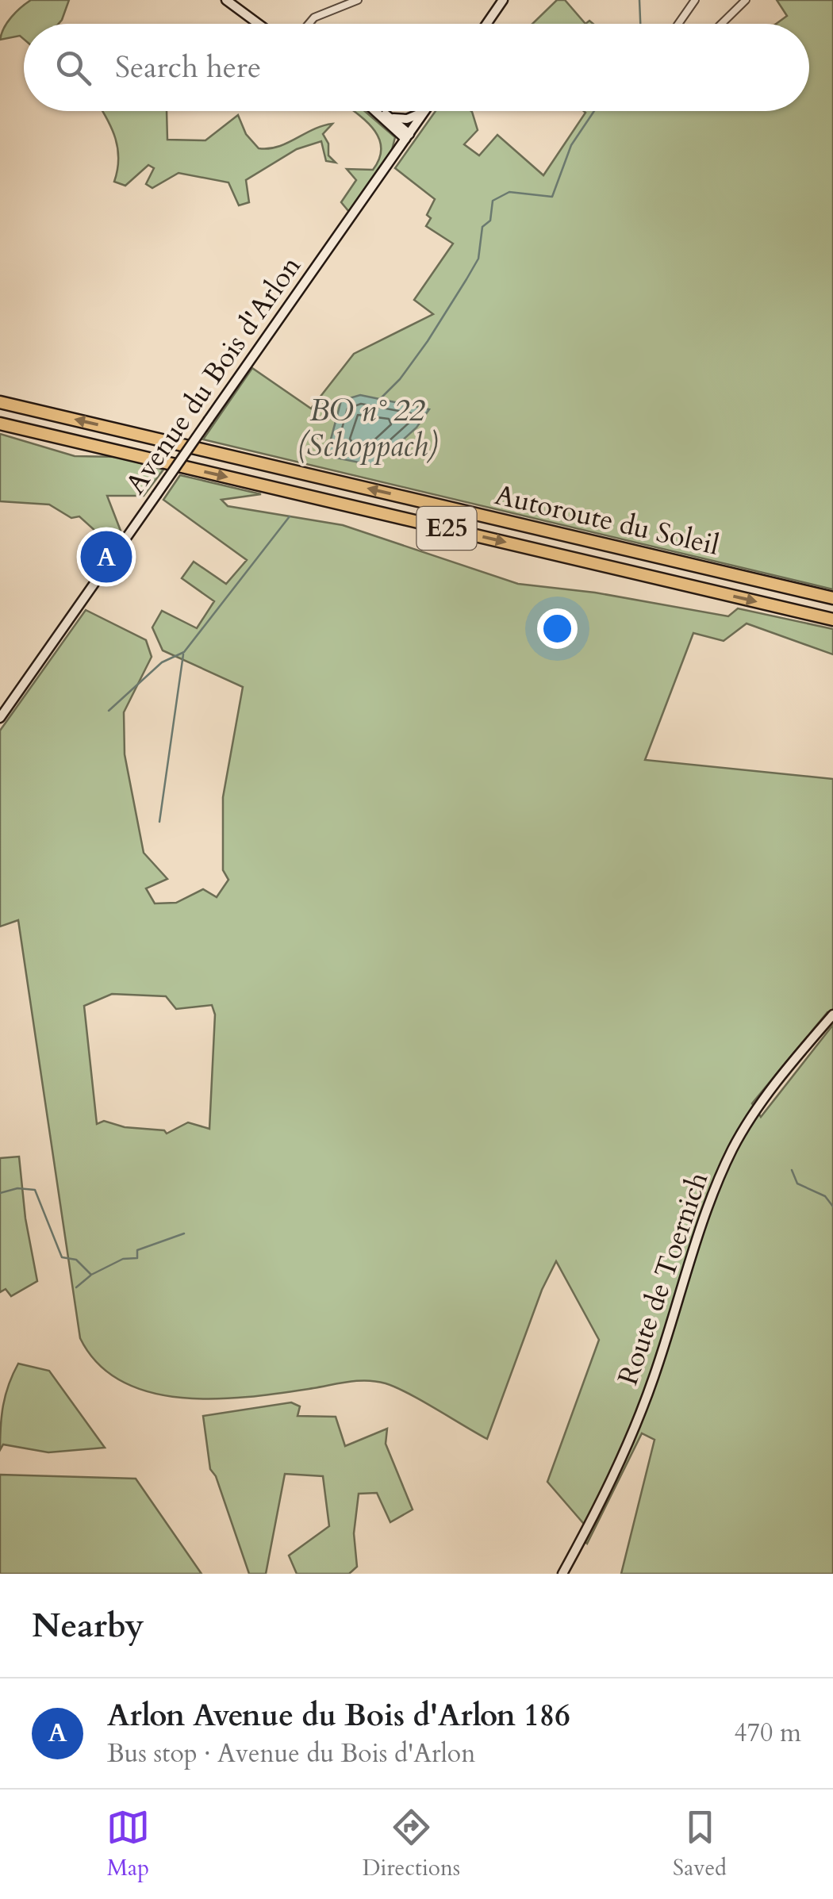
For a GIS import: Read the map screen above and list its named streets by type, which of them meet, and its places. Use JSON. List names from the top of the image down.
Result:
{
  "streets": {
    "highway": ["Autoroute du Soleil", "E25"],
    "main road": ["Avenue du Bois d'Arlon", "Route de Toernich"]
  },
  "water": ["BO n° 22 (Schoppach)"],
  "page": {
    "search": "Search here",
    "pins": "A",
    "heading": "Nearby",
    "list": [
      {
        "mark": "A",
        "name": "Arlon Avenue du Bois d'Arlon 186",
        "note": "Bus stop · Avenue du Bois d'Arlon",
        "value": "470 m"
      }
    ],
    "nav": ["Map", "Directions", "Saved"]
  }
}
